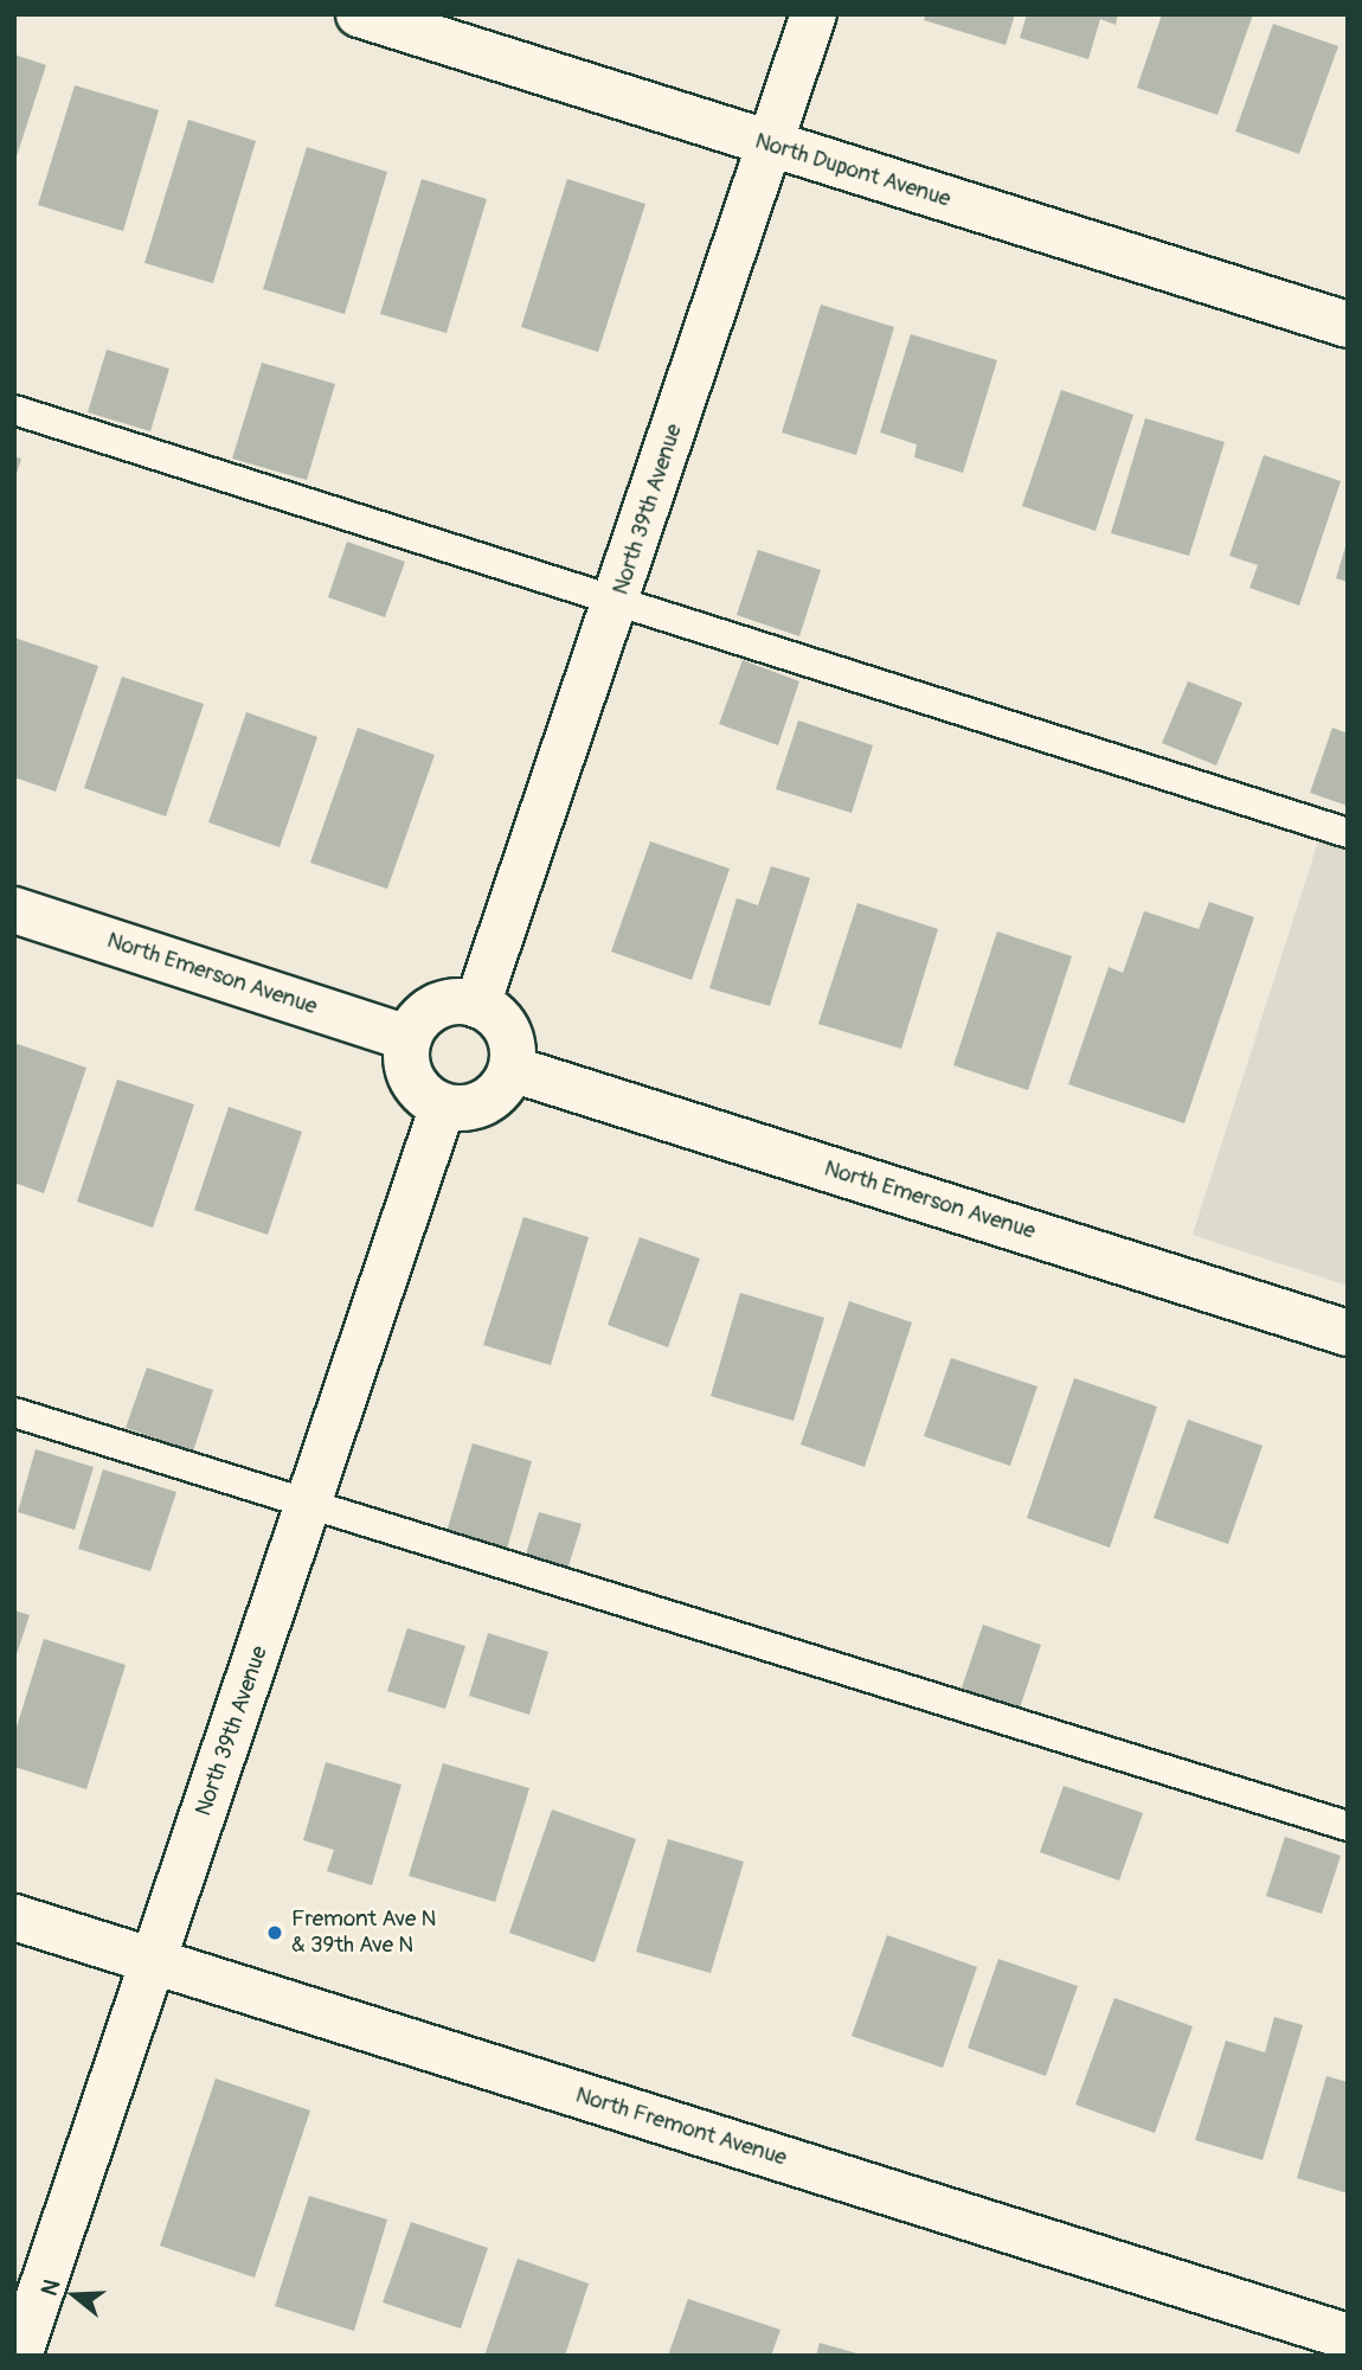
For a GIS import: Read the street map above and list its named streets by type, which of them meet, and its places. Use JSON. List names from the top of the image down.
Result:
{
  "streets": {
    "street": [
      "North Dupont Avenue",
      "North 39th Avenue",
      "North Emerson Avenue",
      "North Fremont Avenue"
    ]
  },
  "crossings": [
    ["North Dupont Avenue", "North 39th Avenue"],
    ["North 39th Avenue", "North Emerson Avenue"],
    ["North 39th Avenue", "North Fremont Avenue"]
  ],
  "places": ["Fremont Ave N & 39th Ave N"],
  "north": "left"
}
